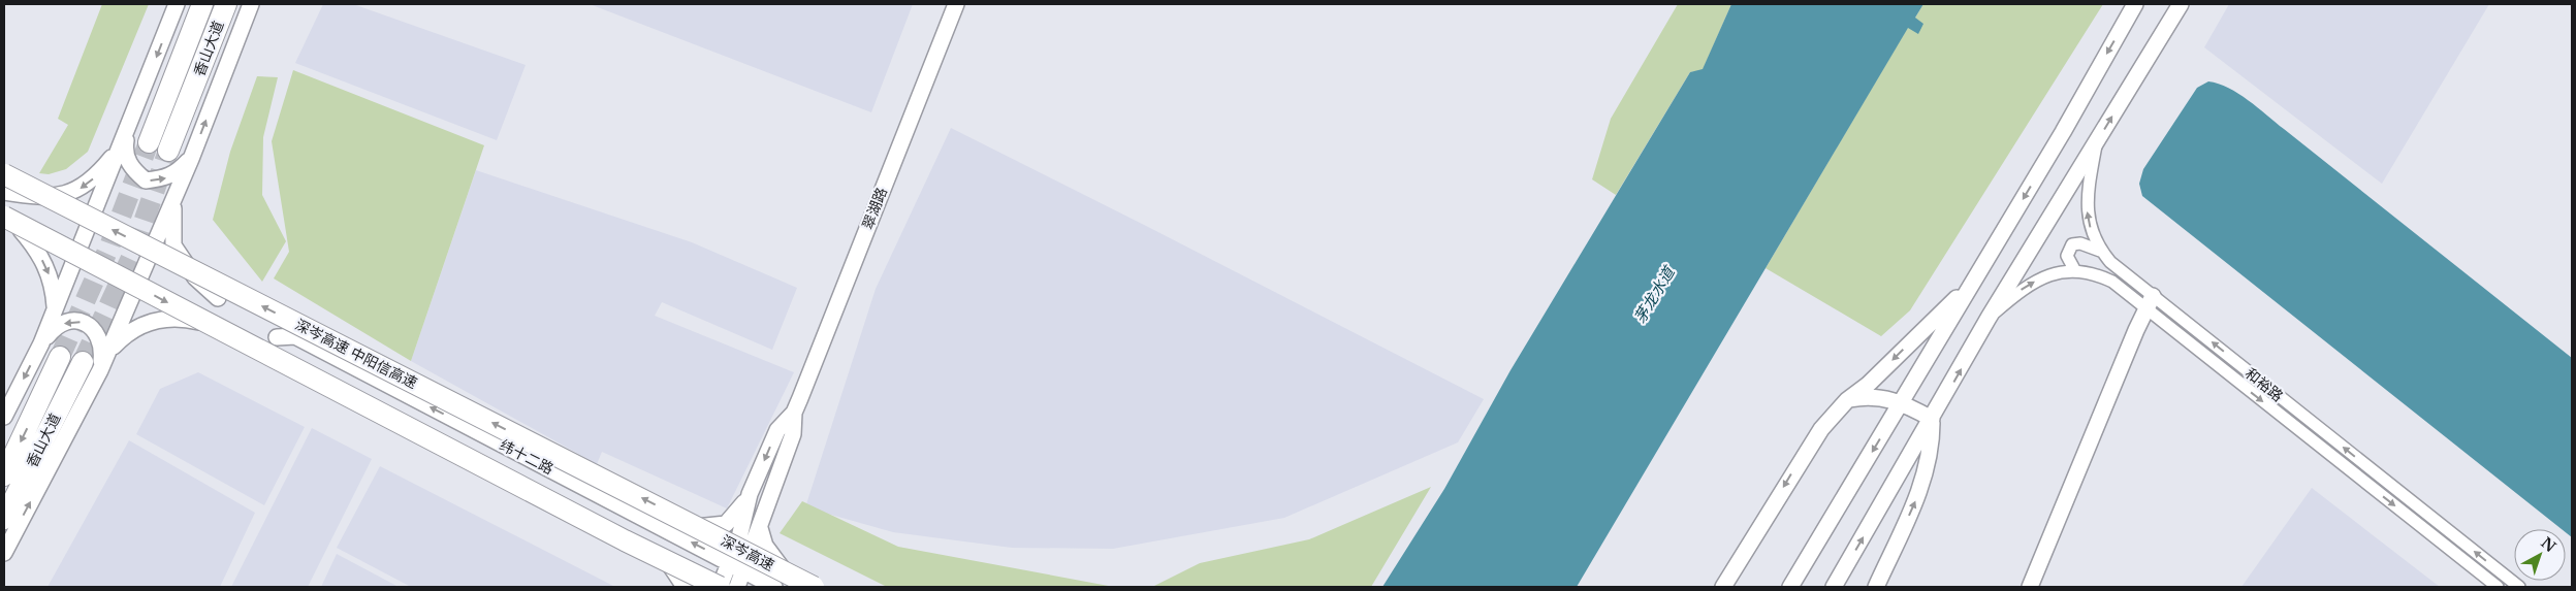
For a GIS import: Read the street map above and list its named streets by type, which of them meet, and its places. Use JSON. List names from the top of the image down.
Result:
{
  "streets": {
    "highway": ["香山大道", "深岑高速 中阳信高速", "深岑高速"],
    "street": ["翠湖路", "和裕路", "纬十二路"]
  },
  "crossings": [
    ["翠湖路", "纬十二路"],
    ["深岑高速 中阳信高速", "深岑高速"]
  ],
  "water": ["茅龙水道"],
  "north": "top right"
}
